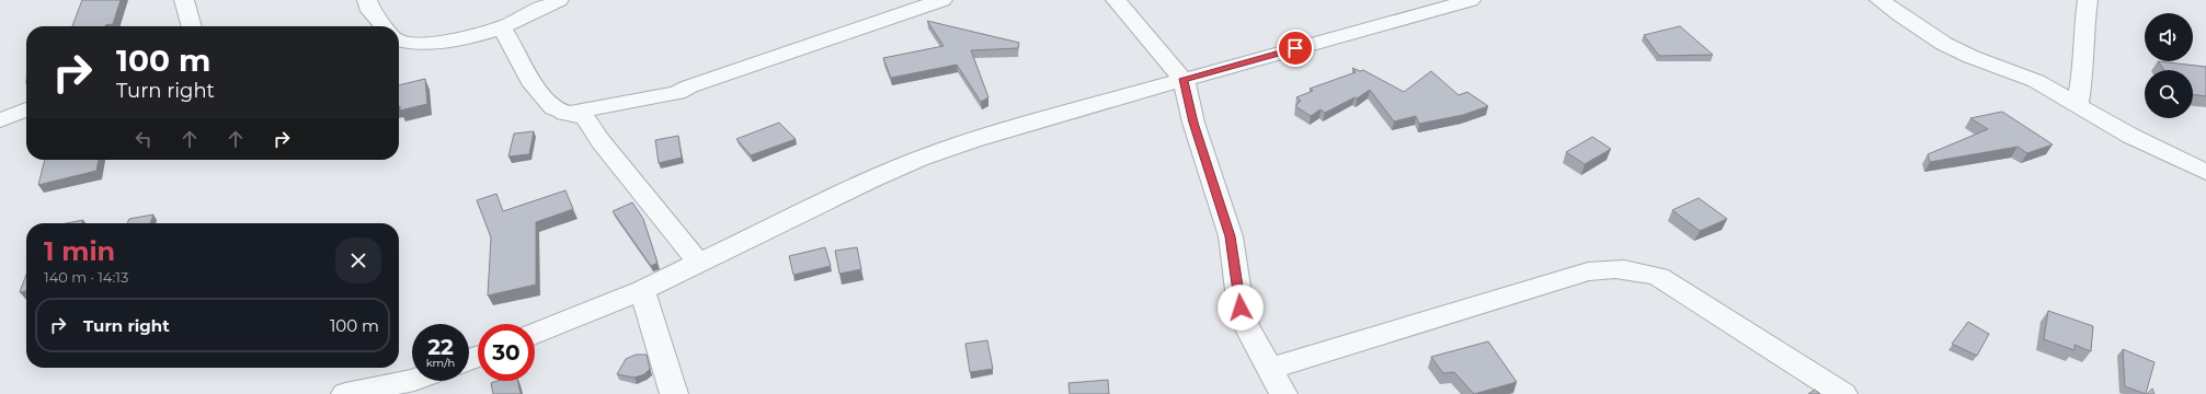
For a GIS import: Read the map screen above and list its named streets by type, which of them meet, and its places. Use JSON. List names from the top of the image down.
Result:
{
  "page": {
    "turn": ["100 m", "Turn right"],
    "heading": ["1 min", "140 m · 14:13"],
    "list": [
      {
        "name": "Turn right",
        "value": "100 m"
      }
    ],
    "speed": "22 km/h",
    "limit": "30"
  }
}
